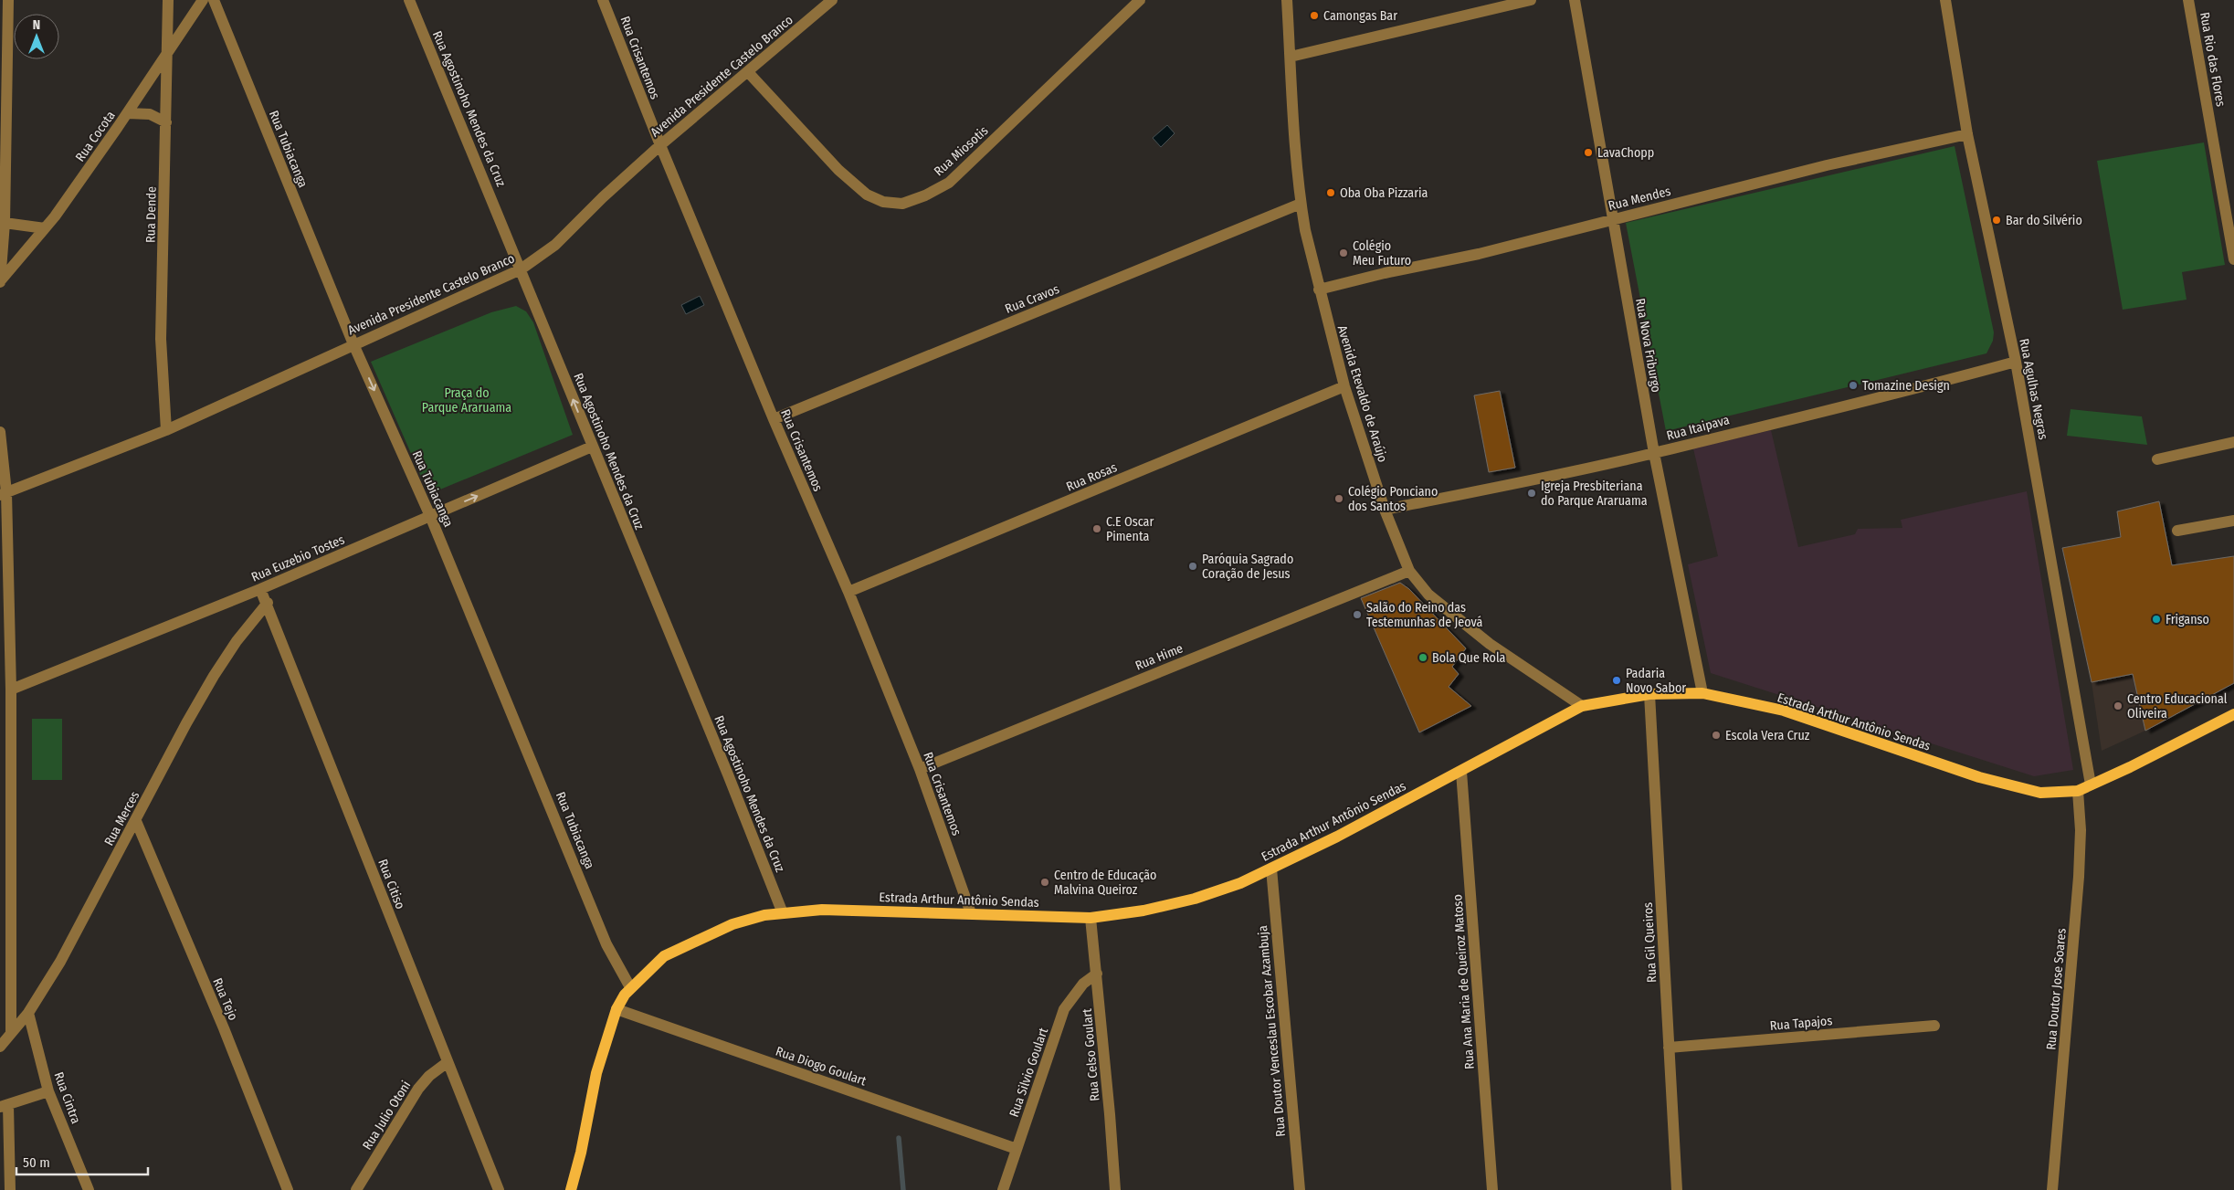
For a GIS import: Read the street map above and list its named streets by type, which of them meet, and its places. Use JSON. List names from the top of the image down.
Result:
{
  "streets": {
    "main road": ["Estrada Arthur Antônio Sendas"],
    "street": [
      "Rua Crisantemos",
      "Rua Rio das Flores",
      "Avenida Presidente Castelo Branco",
      "Rua Agostinoho Mendes da Cruz",
      "Rua Cocota",
      "Rua Tubiacanga",
      "Rua Miosotis",
      "Rua Mendes",
      "Rua Dende",
      "Rua Cravos",
      "Rua Nova Friburgo",
      "Rua Agulhas Negras",
      "Avenida Etevaldo de Araújo",
      "Rua Itaipava",
      "Rua Rosas",
      "Rua Euzebio Tostes",
      "Rua Hime",
      "Rua Merces",
      "Rua Citiso",
      "Rua Gil Queiros",
      "Rua Ana Maria de Queiroz Matoso",
      "Rua Doutor Jose Soares",
      "Rua Tejo",
      "Rua Tapajos",
      "Rua Doutor Venceslau Escobar Azambuja",
      "Rua Celso Goulart",
      "Rua Diogo Goulart",
      "Rua Silvio Goulart",
      "Rua Cintra",
      "Rua Julio Otoni"
    ]
  },
  "crossings": [
    ["Rua Crisantemos", "Avenida Presidente Castelo Branco"],
    ["Rua Crisantemos", "Rua Cravos"],
    ["Rua Crisantemos", "Rua Rosas"],
    ["Rua Crisantemos", "Rua Hime"],
    ["Rua Crisantemos", "Estrada Arthur Antônio Sendas"],
    ["Avenida Presidente Castelo Branco", "Rua Agostinoho Mendes da Cruz"],
    ["Avenida Presidente Castelo Branco", "Rua Tubiacanga"],
    ["Avenida Presidente Castelo Branco", "Rua Miosotis"],
    ["Avenida Presidente Castelo Branco", "Rua Dende"],
    ["Rua Agostinoho Mendes da Cruz", "Rua Euzebio Tostes"],
    ["Rua Agostinoho Mendes da Cruz", "Estrada Arthur Antônio Sendas"],
    ["Rua Cocota", "Rua Dende"],
    ["Rua Tubiacanga", "Rua Euzebio Tostes"],
    ["Rua Tubiacanga", "Estrada Arthur Antônio Sendas"],
    ["Rua Mendes", "Rua Nova Friburgo"],
    ["Rua Mendes", "Rua Agulhas Negras"],
    ["Rua Mendes", "Avenida Etevaldo de Araújo"],
    ["Rua Cravos", "Avenida Etevaldo de Araújo"],
    ["Rua Nova Friburgo", "Rua Itaipava"],
    ["Rua Nova Friburgo", "Estrada Arthur Antônio Sendas"],
    ["Rua Agulhas Negras", "Rua Itaipava"],
    ["Rua Agulhas Negras", "Estrada Arthur Antônio Sendas"],
    ["Avenida Etevaldo de Araújo", "Rua Itaipava"],
    ["Avenida Etevaldo de Araújo", "Rua Rosas"],
    ["Avenida Etevaldo de Araújo", "Rua Hime"],
    ["Avenida Etevaldo de Araújo", "Estrada Arthur Antônio Sendas"],
    ["Rua Euzebio Tostes", "Rua Citiso"],
    ["Estrada Arthur Antônio Sendas", "Rua Gil Queiros"],
    ["Estrada Arthur Antônio Sendas", "Rua Ana Maria de Queiroz Matoso"],
    ["Estrada Arthur Antônio Sendas", "Rua Doutor Jose Soares"],
    ["Estrada Arthur Antônio Sendas", "Rua Doutor Venceslau Escobar Azambuja"],
    ["Estrada Arthur Antônio Sendas", "Rua Celso Goulart"],
    ["Estrada Arthur Antônio Sendas", "Rua Diogo Goulart"],
    ["Rua Merces", "Rua Citiso"],
    ["Rua Merces", "Rua Tejo"],
    ["Rua Merces", "Rua Cintra"],
    ["Rua Citiso", "Rua Julio Otoni"],
    ["Rua Gil Queiros", "Rua Tapajos"],
    ["Rua Celso Goulart", "Rua Silvio Goulart"],
    ["Rua Diogo Goulart", "Rua Silvio Goulart"]
  ],
  "parks": ["Praça do Parque Araruama"],
  "places": [
    "Camongas Bar",
    "LavaChopp",
    "Oba Oba Pizzaria",
    "Bar do Silvério",
    "Colégio Meu Futuro",
    "Tomazine Design",
    "Igreja Presbiteriana do Parque Araruama",
    "Colégio Ponciano dos Santos",
    "C.E Oscar Pimenta",
    "Paróquia Sagrado Coração de Jesus",
    "Salão do Reino das Testemunhas de Jeová",
    "Friganso",
    "Bola Que Rola",
    "Padaria Novo Sabor",
    "Centro Educacional Oliveira",
    "Escola Vera Cruz",
    "Centro de Educação Malvina Queiroz"
  ],
  "scale_bar": "50 m",
  "north": "top"
}
